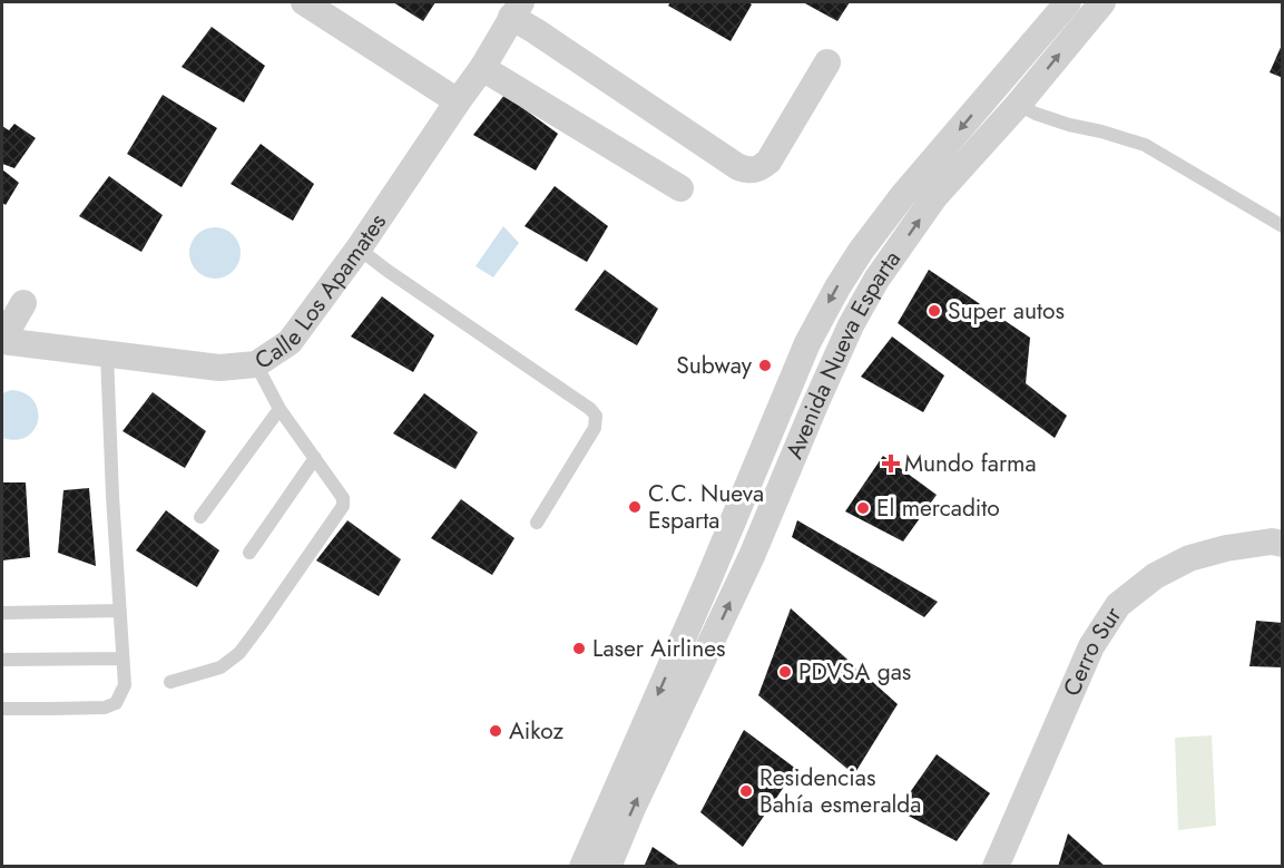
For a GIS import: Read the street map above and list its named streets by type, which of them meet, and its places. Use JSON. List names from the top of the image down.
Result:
{
  "streets": {
    "street": ["Calle Los Apamates", "Avenida Nueva Esparta", "Cerro Sur"]
  },
  "places": {
    "other": [
      "Super autos",
      "Subway",
      "C.C. Nueva Esparta",
      "El mercadito",
      "Laser Airlines",
      "PDVSA gas",
      "Aikoz",
      "Residencias Bahía esmeralda"
    ],
    "health": ["Mundo farma"]
  }
}
